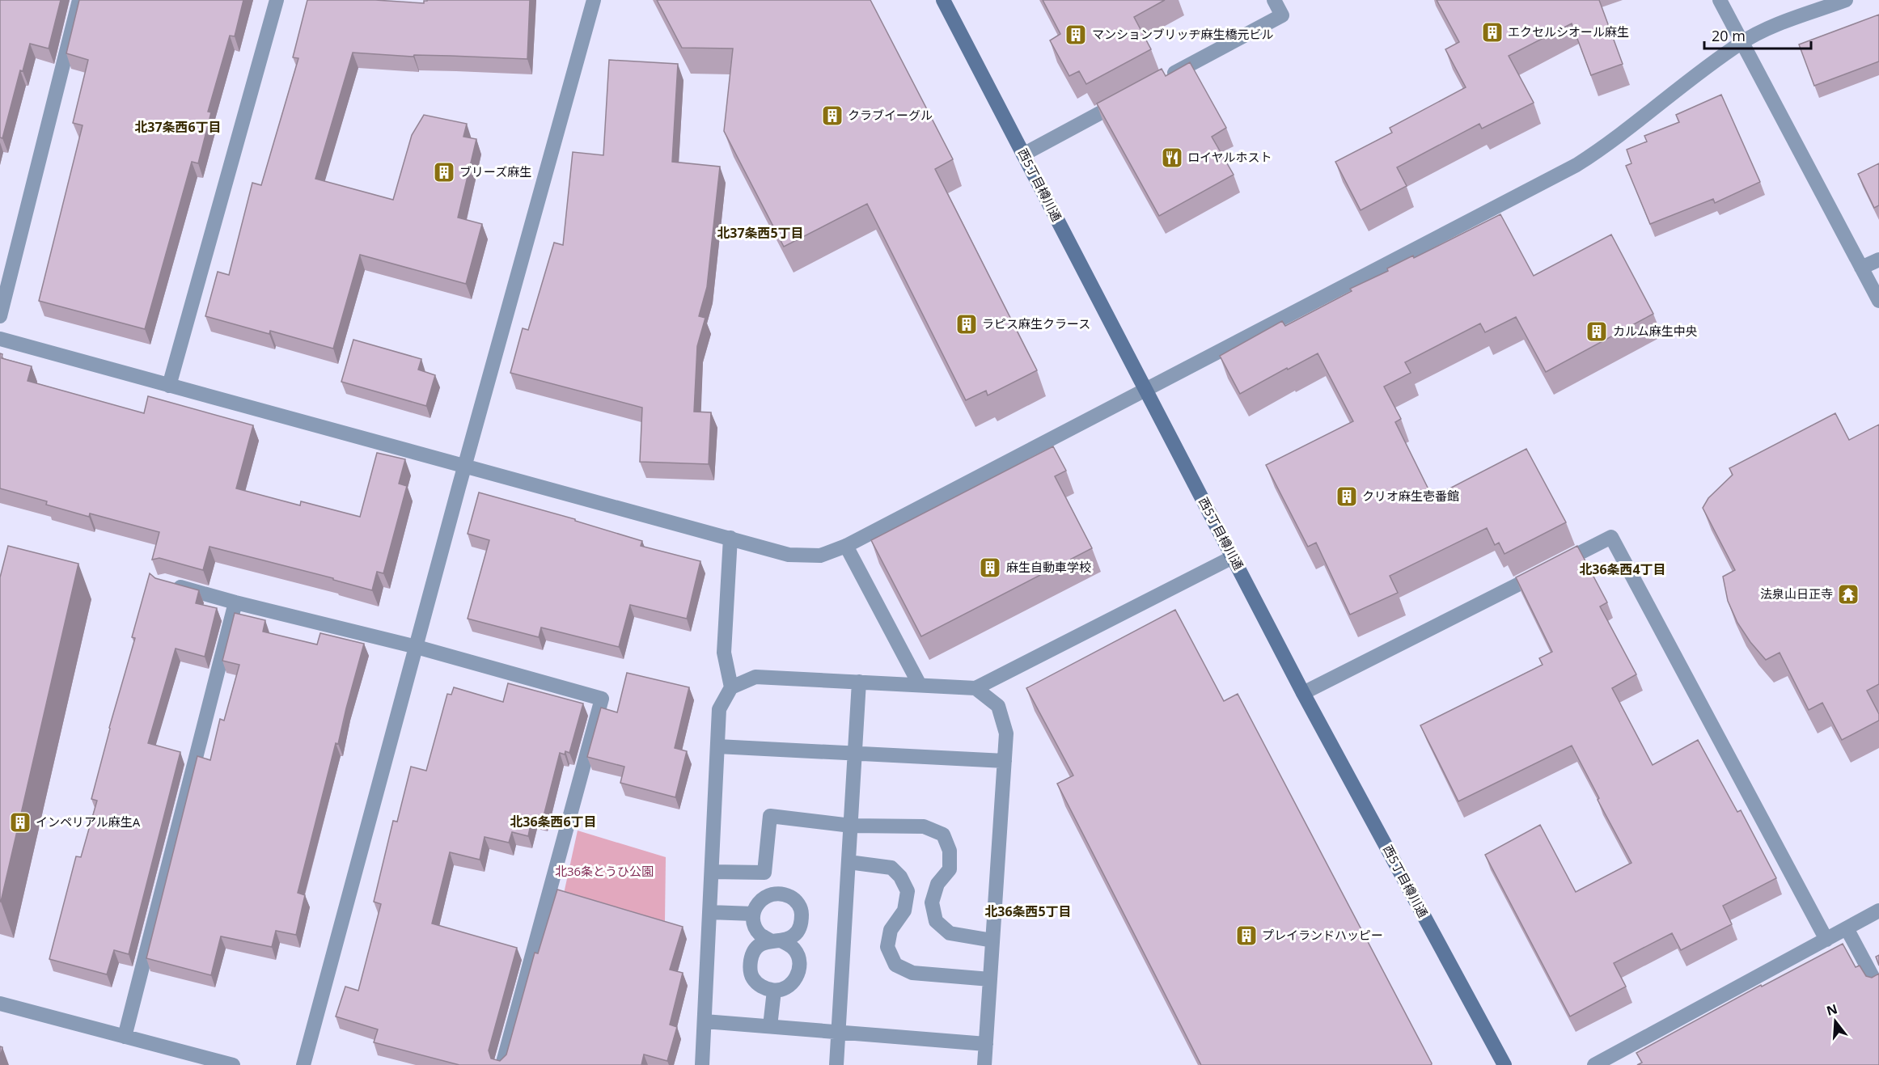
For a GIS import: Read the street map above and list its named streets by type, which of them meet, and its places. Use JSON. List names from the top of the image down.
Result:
{
  "streets": {
    "street": ["西5丁目樽川通"]
  },
  "districts": [
    "北37条西6丁目",
    "北37条西5丁目",
    "北36条西4丁目",
    "北36条西6丁目",
    "北36条西5丁目"
  ],
  "parks": ["北36条とうひ公園"],
  "places": {
    "building": [
      "エクセルシオール麻生",
      "マンションブリッヂ麻生橋元ビル",
      "クラブイーグル",
      "ブリーズ麻生",
      "ラピス麻生クラース",
      "カルム麻生中央",
      "クリオ麻生壱番館",
      "麻生自動車学校",
      "インペリアル麻生A",
      "プレイランドハッピー"
    ],
    "restaurant": ["ロイヤルホスト"],
    "temple": ["法泉山日正寺"]
  },
  "scale_bar": "20 m",
  "north": "top"
}
